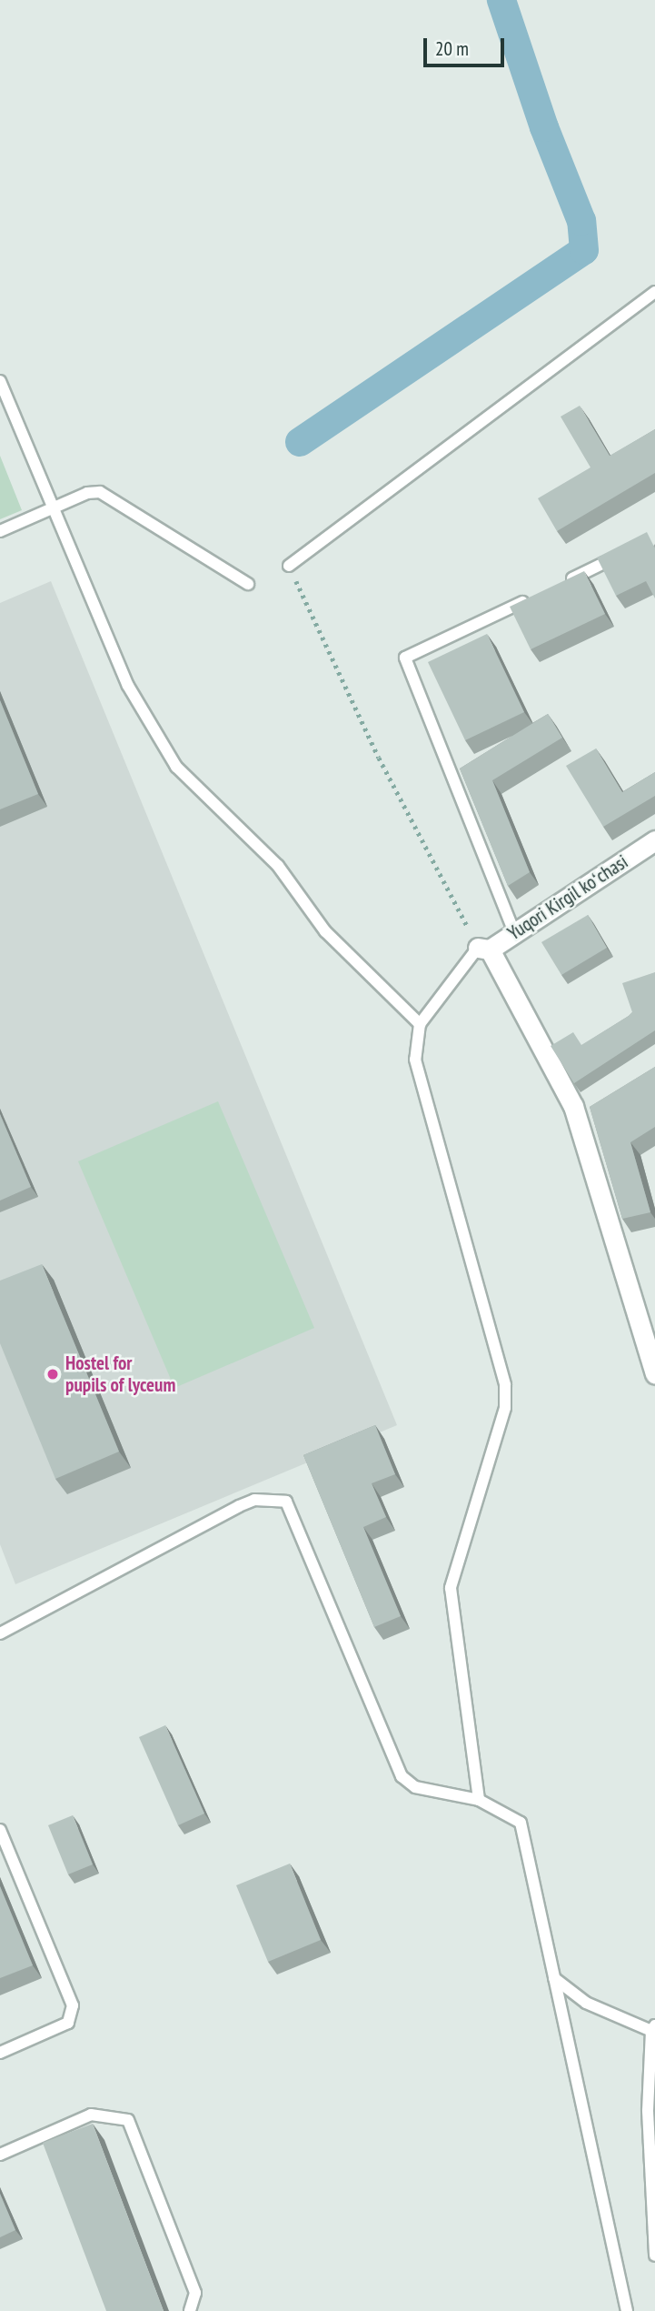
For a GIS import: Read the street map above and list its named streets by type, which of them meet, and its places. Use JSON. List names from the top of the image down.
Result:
{
  "streets": {
    "street": ["Yuqori Kirgil koʻchasi"]
  },
  "places": ["Hostel for pupils of lyceum"],
  "scale_bar": "20 m"
}
